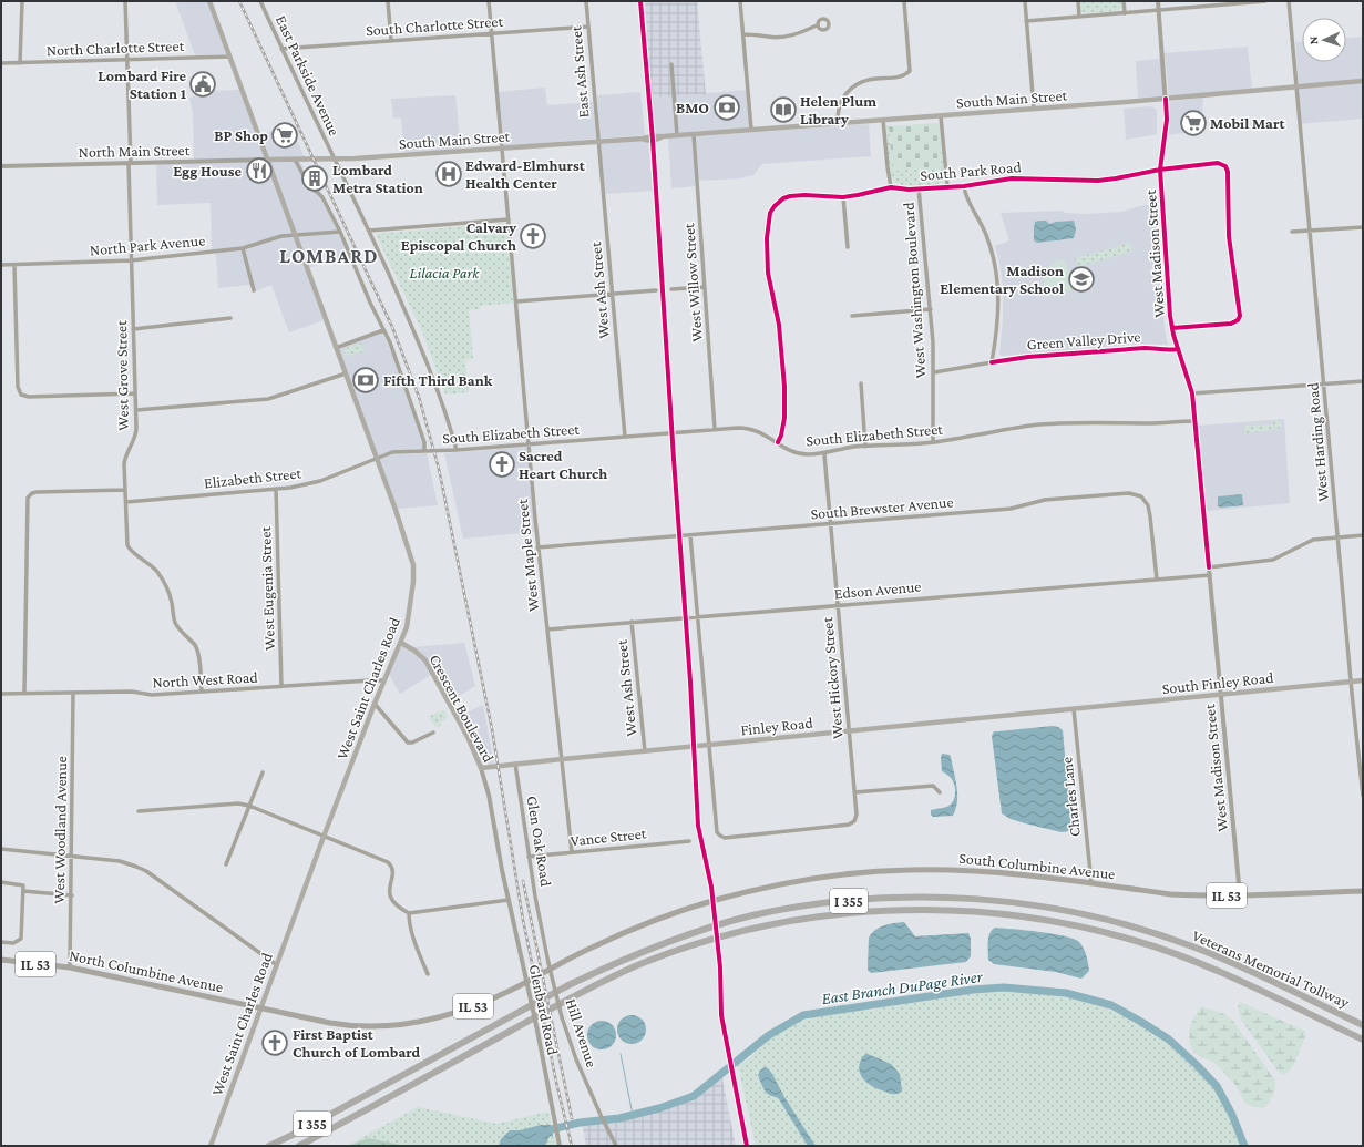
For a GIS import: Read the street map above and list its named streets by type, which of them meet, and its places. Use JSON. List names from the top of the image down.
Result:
{
  "streets": {
    "highway": ["I 355", "Veterans Memorial Tollway"],
    "main road": [
      "South Main Street",
      "South Finley Road",
      "West Saint Charles Road",
      "Crescent Boulevard",
      "Finley Road",
      "South Columbine Avenue",
      "IL 53",
      "North Columbine Avenue"
    ],
    "street": [
      "South Charlotte Street",
      "North Charlotte Street",
      "East Ash Street",
      "East Parkside Avenue",
      "North Main Street",
      "South Park Road",
      "North Park Avenue",
      "West Madison Street",
      "West Willow Street",
      "West Ash Street",
      "West Washington Boulevard",
      "Green Valley Drive",
      "West Grove Street",
      "South Elizabeth Street",
      "West Harding Road",
      "Elizabeth Street",
      "South Brewster Avenue",
      "West Maple Street",
      "West Eugenia Street",
      "Edson Avenue",
      "West Hickory Street",
      "North West Road",
      "Charles Lane",
      "West Woodland Avenue",
      "Vance Street",
      "Glen Oak Road",
      "Glenbard Road",
      "Hill Avenue"
    ]
  },
  "crossings": [
    ["South Charlotte Street", "East Ash Street"],
    ["South Charlotte Street", "East Parkside Avenue"],
    ["South Charlotte Street", "West Maple Street"],
    ["North Charlotte Street", "West Grove Street"],
    ["North Charlotte Street", "West Saint Charles Road"],
    ["East Ash Street", "South Main Street"],
    ["East Ash Street", "West Ash Street"],
    ["East Parkside Avenue", "South Main Street"],
    ["East Parkside Avenue", "South Elizabeth Street"],
    ["South Main Street", "North Main Street"],
    ["South Main Street", "West Madison Street"],
    ["South Main Street", "West Willow Street"],
    ["South Main Street", "West Ash Street"],
    ["South Main Street", "West Washington Boulevard"],
    ["South Main Street", "West Harding Road"],
    ["South Main Street", "West Maple Street"],
    ["South Main Street", "West Saint Charles Road"],
    ["North Main Street", "West Grove Street"],
    ["North Main Street", "West Saint Charles Road"],
    ["South Park Road", "West Madison Street"],
    ["South Park Road", "West Washington Boulevard"],
    ["South Park Road", "South Elizabeth Street"],
    ["North Park Avenue", "West Grove Street"],
    ["North Park Avenue", "West Saint Charles Road"],
    ["West Madison Street", "Green Valley Drive"],
    ["West Madison Street", "South Elizabeth Street"],
    ["West Madison Street", "Edson Avenue"],
    ["West Madison Street", "South Finley Road"],
    ["West Madison Street", "South Columbine Avenue"],
    ["West Willow Street", "South Elizabeth Street"],
    ["West Ash Street", "South Elizabeth Street"],
    ["West Ash Street", "Edson Avenue"],
    ["West Ash Street", "Finley Road"],
    ["West Washington Boulevard", "Green Valley Drive"],
    ["West Washington Boulevard", "South Elizabeth Street"],
    ["West Grove Street", "Elizabeth Street"],
    ["West Grove Street", "North West Road"],
    ["South Elizabeth Street", "Elizabeth Street"],
    ["South Elizabeth Street", "West Maple Street"],
    ["South Elizabeth Street", "West Hickory Street"],
    ["South Elizabeth Street", "West Saint Charles Road"],
    ["West Harding Road", "South Finley Road"],
    ["Elizabeth Street", "West Eugenia Street"],
    ["Elizabeth Street", "West Saint Charles Road"],
    ["South Brewster Avenue", "West Maple Street"],
    ["South Brewster Avenue", "Edson Avenue"],
    ["South Brewster Avenue", "West Hickory Street"],
    ["West Maple Street", "Edson Avenue"],
    ["West Maple Street", "Finley Road"],
    ["West Maple Street", "Vance Street"],
    ["West Eugenia Street", "North West Road"],
    ["Edson Avenue", "West Hickory Street"],
    ["West Hickory Street", "Finley Road"],
    ["North West Road", "West Saint Charles Road"],
    ["North West Road", "West Woodland Avenue"],
    ["South Finley Road", "Finley Road"],
    ["South Finley Road", "Charles Lane"],
    ["West Saint Charles Road", "Crescent Boulevard"],
    ["West Saint Charles Road", "South Columbine Avenue"],
    ["West Saint Charles Road", "North Columbine Avenue"],
    ["Crescent Boulevard", "Finley Road"],
    ["Crescent Boulevard", "Glenbard Road"],
    ["Finley Road", "Charles Lane"],
    ["Finley Road", "Glen Oak Road"],
    ["Charles Lane", "South Columbine Avenue"],
    ["West Woodland Avenue", "North Columbine Avenue"],
    ["Vance Street", "Glen Oak Road"],
    ["Glen Oak Road", "Hill Avenue"],
    ["South Columbine Avenue", "North Columbine Avenue"]
  ],
  "districts": ["LOMBARD"],
  "water": ["East Branch DuPage River"],
  "parks": ["Lilacia Park"],
  "places": {
    "public building": ["Lombard Fire Station 1"],
    "bank": ["BMO", "Fifth Third Bank"],
    "library": ["Helen Plum Library"],
    "supermarket": ["Mobil Mart", "BP Shop"],
    "restaurant": ["Egg House"],
    "hospital": ["Edward-Elmhurst Health Center"],
    "building": ["Lombard Metra Station"],
    "church": ["Calvary Episcopal Church", "Sacred Heart Church", "First Baptist Church of Lombard"],
    "school or university": ["Madison Elementary School"]
  },
  "north": "left"
}
